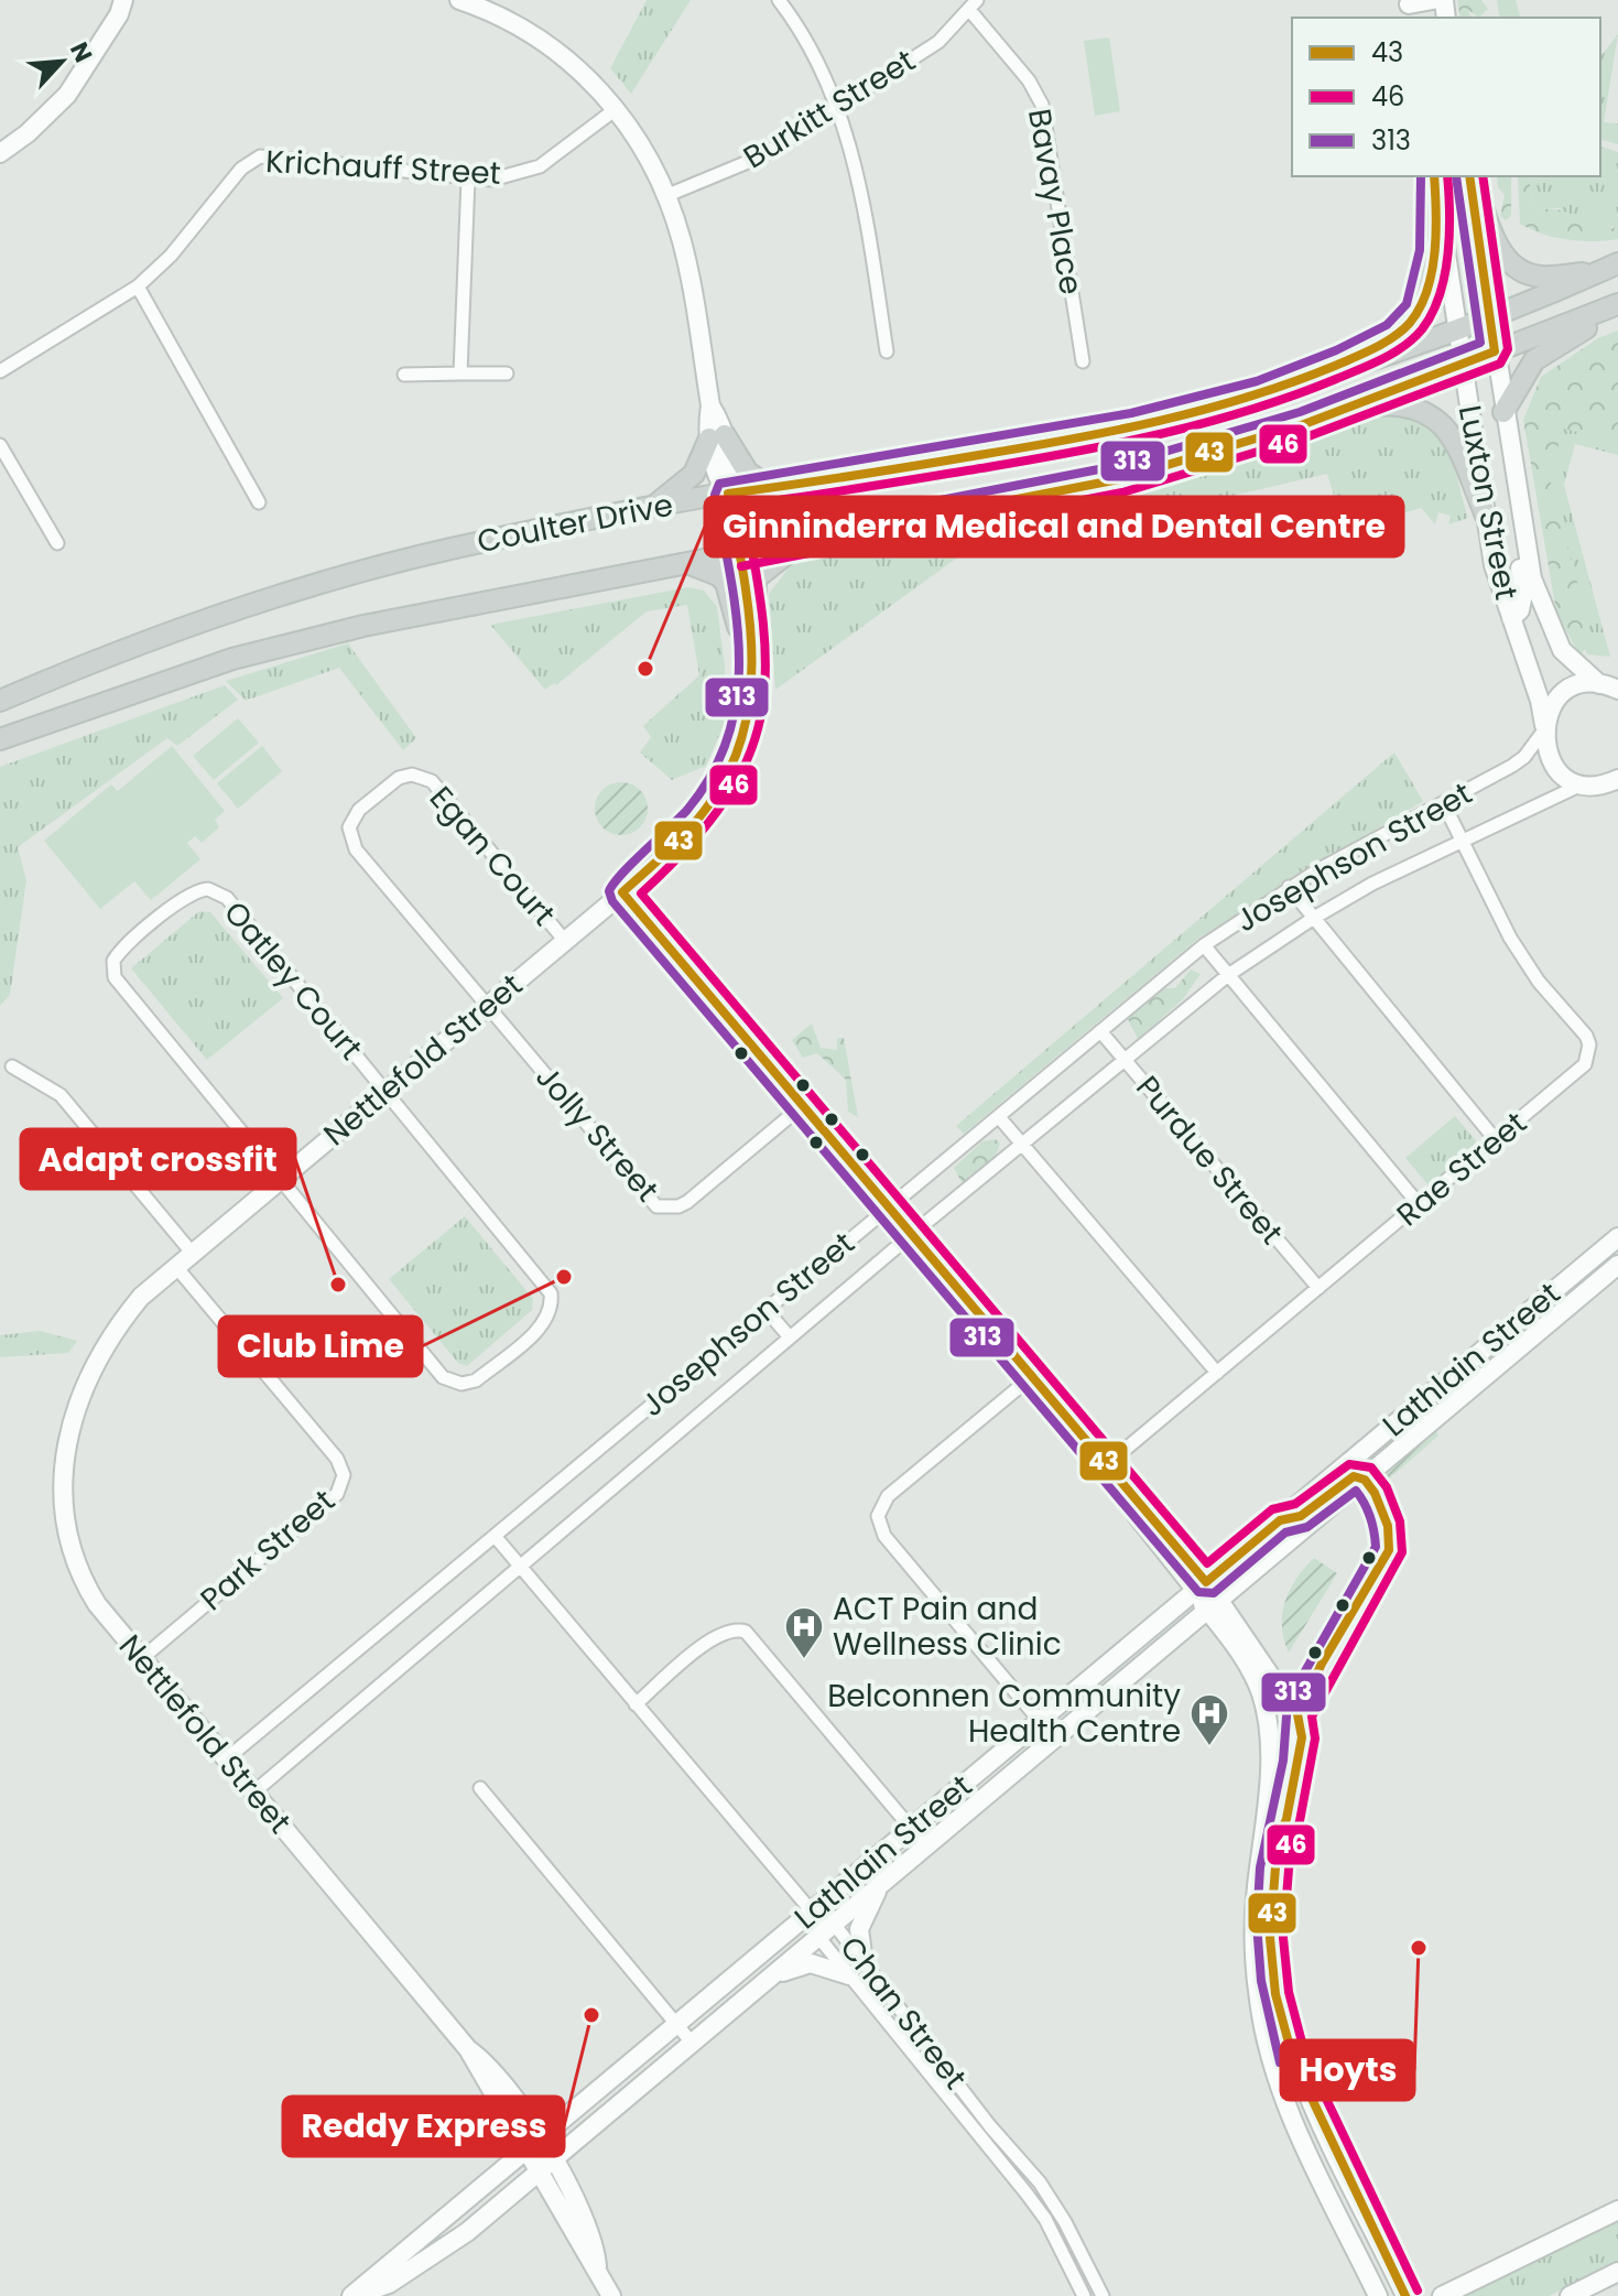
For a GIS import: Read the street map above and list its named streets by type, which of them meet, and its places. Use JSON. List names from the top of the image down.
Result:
{
  "streets": {
    "main road": ["Coulter Drive"],
    "street": [
      "Burkitt Street",
      "Krichauff Street",
      "Bavay Place",
      "Luxton Street",
      "Egan Court",
      "Josephson Street",
      "Oatley Court",
      "Nettlefold Street",
      "Jolly Street",
      "Purdue Street",
      "Rae Street",
      "Lathlain Street",
      "Park Street",
      "Chan Street"
    ]
  },
  "crossings": [
    ["Burkitt Street", "Bavay Place"],
    ["Burkitt Street", "Nettlefold Street"],
    ["Krichauff Street", "Nettlefold Street"],
    ["Luxton Street", "Coulter Drive"],
    ["Luxton Street", "Josephson Street"],
    ["Coulter Drive", "Nettlefold Street"],
    ["Egan Court", "Nettlefold Street"],
    ["Egan Court", "Jolly Street"],
    ["Josephson Street", "Nettlefold Street"],
    ["Josephson Street", "Purdue Street"],
    ["Josephson Street", "Rae Street"],
    ["Oatley Court", "Nettlefold Street"],
    ["Nettlefold Street", "Jolly Street"],
    ["Nettlefold Street", "Lathlain Street"],
    ["Nettlefold Street", "Park Street"],
    ["Purdue Street", "Rae Street"],
    ["Lathlain Street", "Chan Street"]
  ],
  "places": {
    "other": [
      "Ginninderra Medical and Dental Centre",
      "Club Lime",
      "Adapt crossfit",
      "Hoyts",
      "Reddy Express"
    ],
    "hospital": ["ACT Pain and Wellness Clinic", "Belconnen Community Health Centre"]
  },
  "lines": ["transit line 43", "transit line 46", "transit line 313"],
  "legend": ["43", "46", "313"],
  "north": "top right"
}
